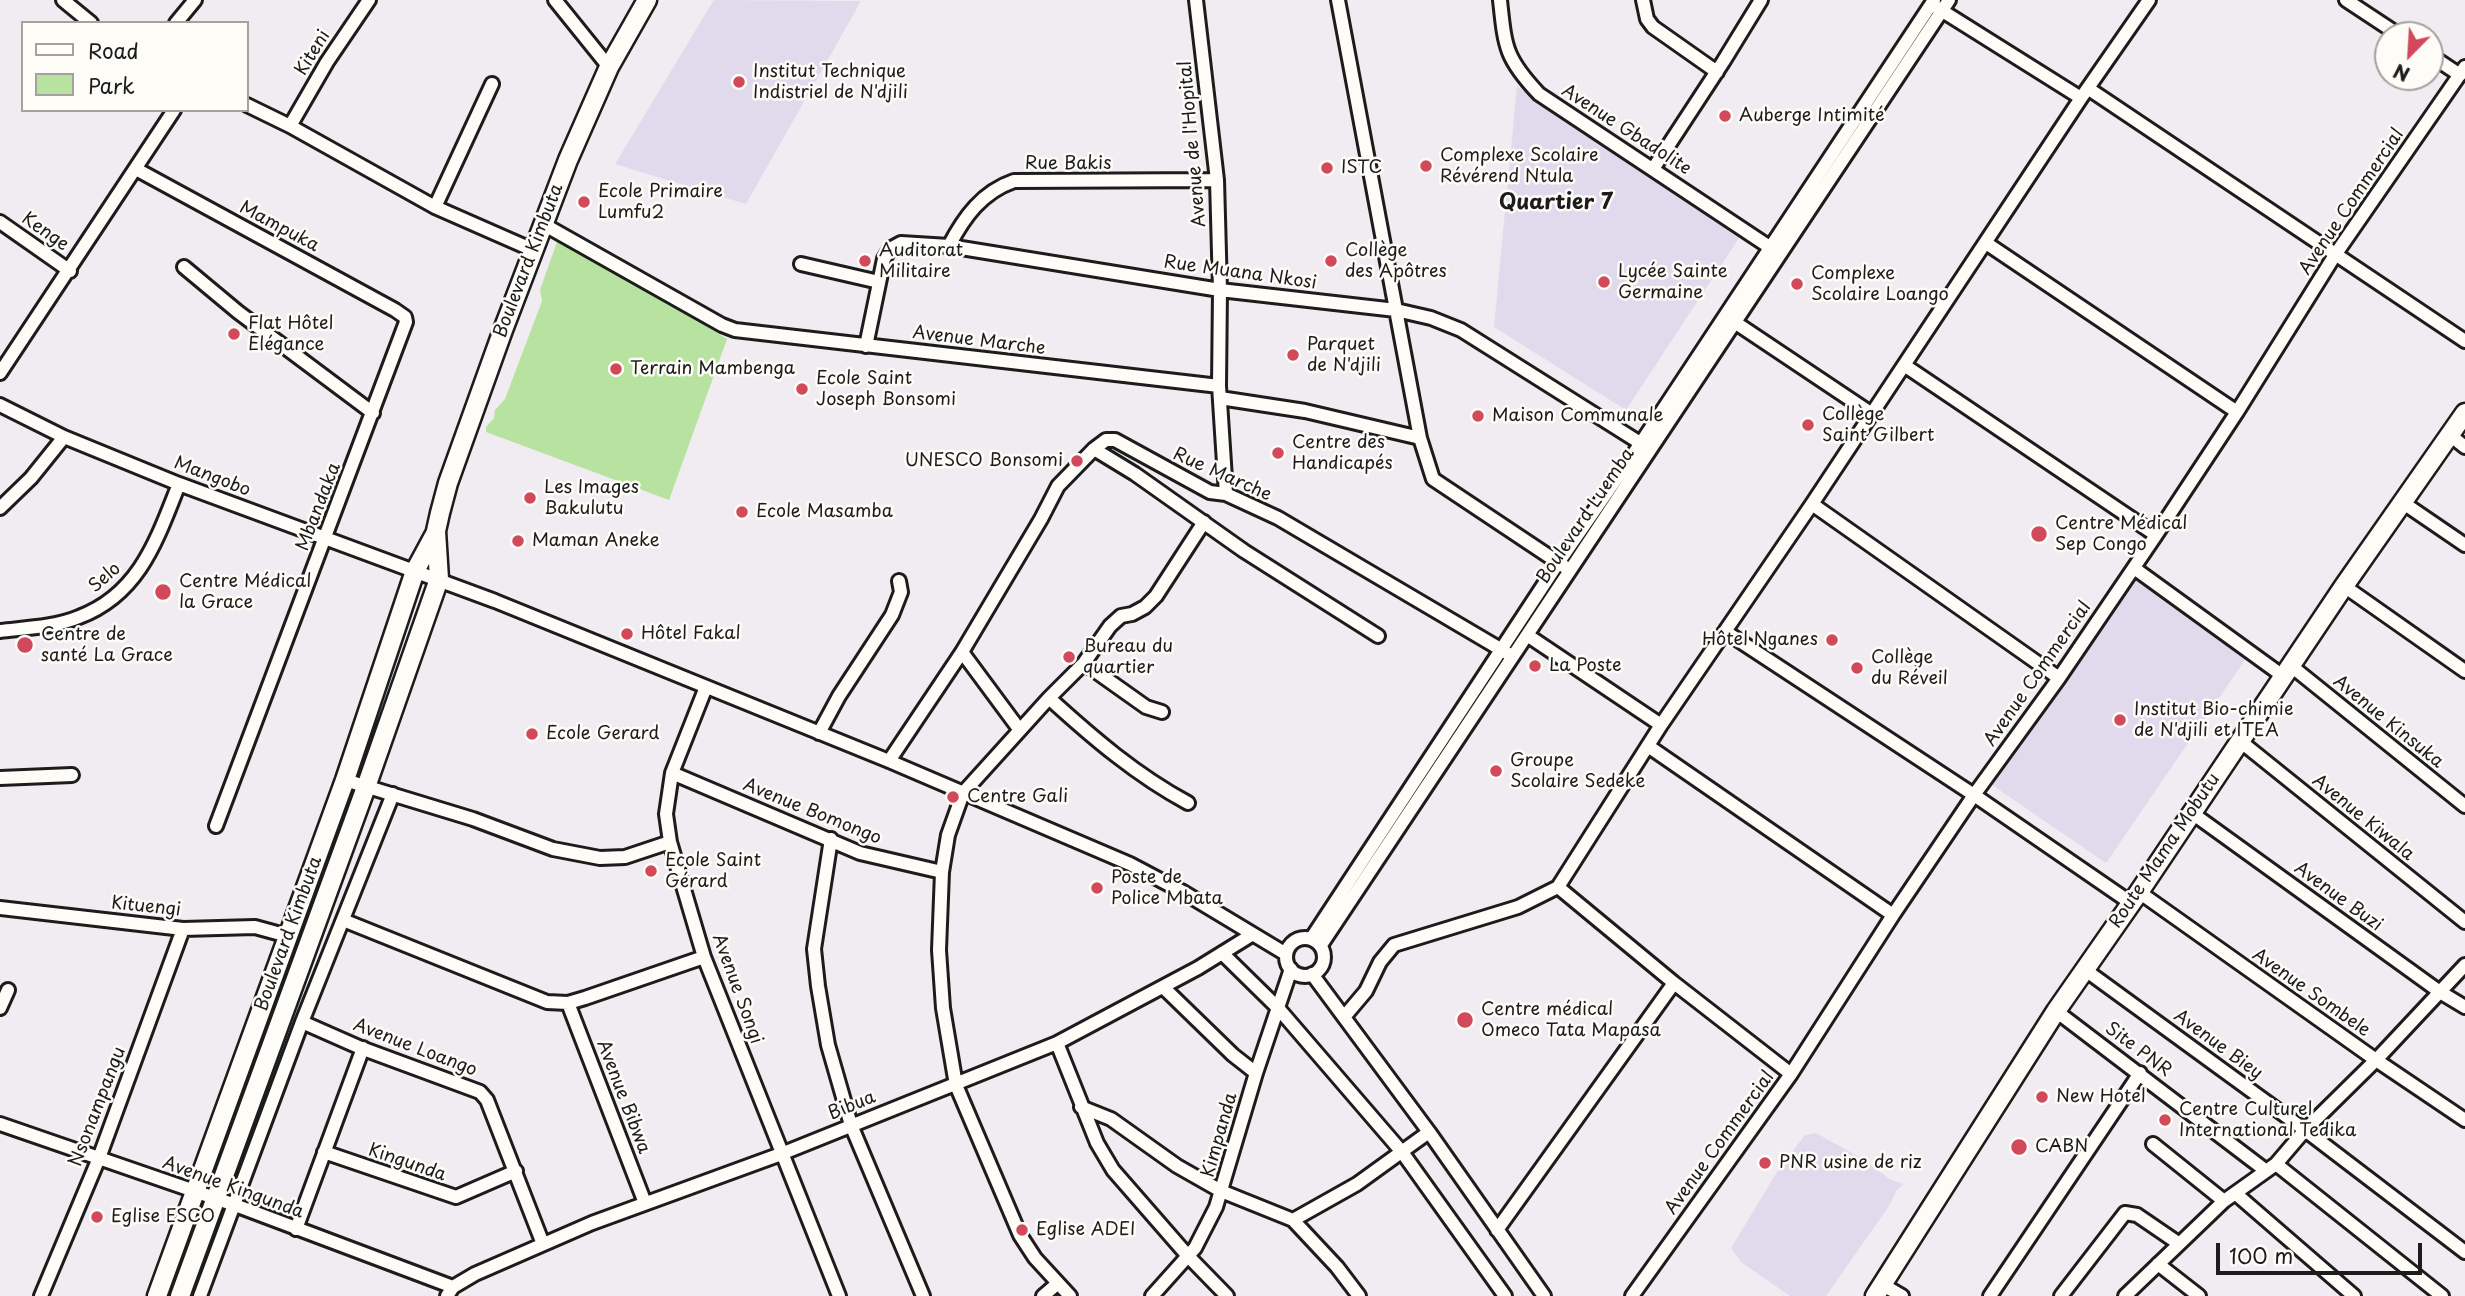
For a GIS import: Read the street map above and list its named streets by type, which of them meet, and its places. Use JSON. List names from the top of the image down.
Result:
{
  "streets": {
    "street": [
      "Kiteni",
      "Avenue Gbadolite",
      "Avenue de l'Hopital",
      "Rue Bakis",
      "Avenue Commercial",
      "Mampuka",
      "Kenge",
      "Boulevard Kimbuta",
      "Rue Muana Nkosi",
      "Avenue Marche",
      "Rue Marche",
      "Mangobo",
      "Mbandaka",
      "Boulevard Luemba",
      "Selo",
      "Avenue Kinsuka",
      "Avenue Bomongo",
      "Avenue Kiwala",
      "Route Mama Mobutu",
      "Avenue Buzi",
      "Kituengi",
      "Avenue Songi",
      "Avenue Sombele",
      "Avenue Biey",
      "Avenue Loango",
      "Site PNR",
      "Avenue Bibwa",
      "Bibua",
      "Nsonampangu",
      "Kimpanda",
      "Kingunda",
      "Avenue Kingunda"
    ]
  },
  "crossings": [
    ["Avenue Gbadolite", "Boulevard Luemba"],
    ["Avenue de l'Hopital", "Rue Bakis"],
    ["Avenue de l'Hopital", "Rue Muana Nkosi"],
    ["Avenue de l'Hopital", "Avenue Marche"],
    ["Avenue de l'Hopital", "Rue Marche"],
    ["Rue Bakis", "Rue Muana Nkosi"],
    ["Avenue Commercial", "Avenue Kinsuka"],
    ["Avenue Commercial", "Avenue Sombele"],
    ["Mampuka", "Mbandaka"],
    ["Boulevard Kimbuta", "Avenue Marche"],
    ["Boulevard Kimbuta", "Mangobo"],
    ["Boulevard Kimbuta", "Kituengi"],
    ["Boulevard Kimbuta", "Avenue Kingunda"],
    ["Rue Muana Nkosi", "Avenue Marche"],
    ["Rue Muana Nkosi", "Boulevard Luemba"],
    ["Rue Marche", "Boulevard Luemba"],
    ["Mangobo", "Mbandaka"],
    ["Mangobo", "Boulevard Luemba"],
    ["Mangobo", "Selo"],
    ["Mangobo", "Avenue Songi"],
    ["Mangobo", "Bibua"],
    ["Mangobo", "Kimpanda"],
    ["Boulevard Luemba", "Kimpanda"],
    ["Avenue Kinsuka", "Route Mama Mobutu"],
    ["Avenue Bomongo", "Avenue Songi"],
    ["Avenue Kiwala", "Route Mama Mobutu"],
    ["Route Mama Mobutu", "Avenue Buzi"],
    ["Route Mama Mobutu", "Avenue Sombele"],
    ["Route Mama Mobutu", "Avenue Biey"],
    ["Route Mama Mobutu", "Site PNR"],
    ["Kituengi", "Nsonampangu"],
    ["Avenue Songi", "Bibua"],
    ["Avenue Loango", "Bibua"],
    ["Avenue Loango", "Kingunda"],
    ["Avenue Bibwa", "Bibua"],
    ["Bibua", "Avenue Kingunda"],
    ["Nsonampangu", "Avenue Kingunda"]
  ],
  "districts": ["Quartier 7"],
  "places": [
    "Institut Technique Indistriel de N'djili",
    "Auberge Intimité",
    "Complexe Scolaire Révérend Ntula",
    "ISTC",
    "Ecole Primaire Lumfu2",
    "Auditorat Militaire",
    "Collège des Apôtres",
    "Lycée Sainte Germaine",
    "Complexe Scolaire Loango",
    "Flat Hôtel Elégance",
    "Parquet de N'djili",
    "Terrain Mambenga",
    "Ecole Saint Joseph Bonsomi",
    "Maison Communale",
    "Collège Saint Gilbert",
    "Centre des Handicapés",
    "UNESCO Bonsomi",
    "Les Images Bakulutu",
    "Ecole Masamba",
    "Centre Médical Sep Congo",
    "Maman Aneke",
    "Centre Médical la Grace",
    "Hôtel Fakal",
    "Hôtel Nganes",
    "Centre de santé La Grace",
    "Bureau du quartier",
    "La Poste",
    "Collège du Réveil",
    "Institut Bio-chimie de N'djili et ITEA",
    "Ecole Gerard",
    "Groupe Scolaire Sedeke",
    "Centre Gali",
    "Ecole Saint Gérard",
    "Poste de Police Mbata",
    "Centre médical Omeco Tata Mapasa",
    "New Hotel",
    "Centre Culturel International Tedika",
    "CABN",
    "PNR usine de riz",
    "Eglise ESCO",
    "Eglise ADEI"
  ],
  "legend": ["Road", "Park"],
  "scale_bar": "100 m",
  "north": "bottom left"
}
